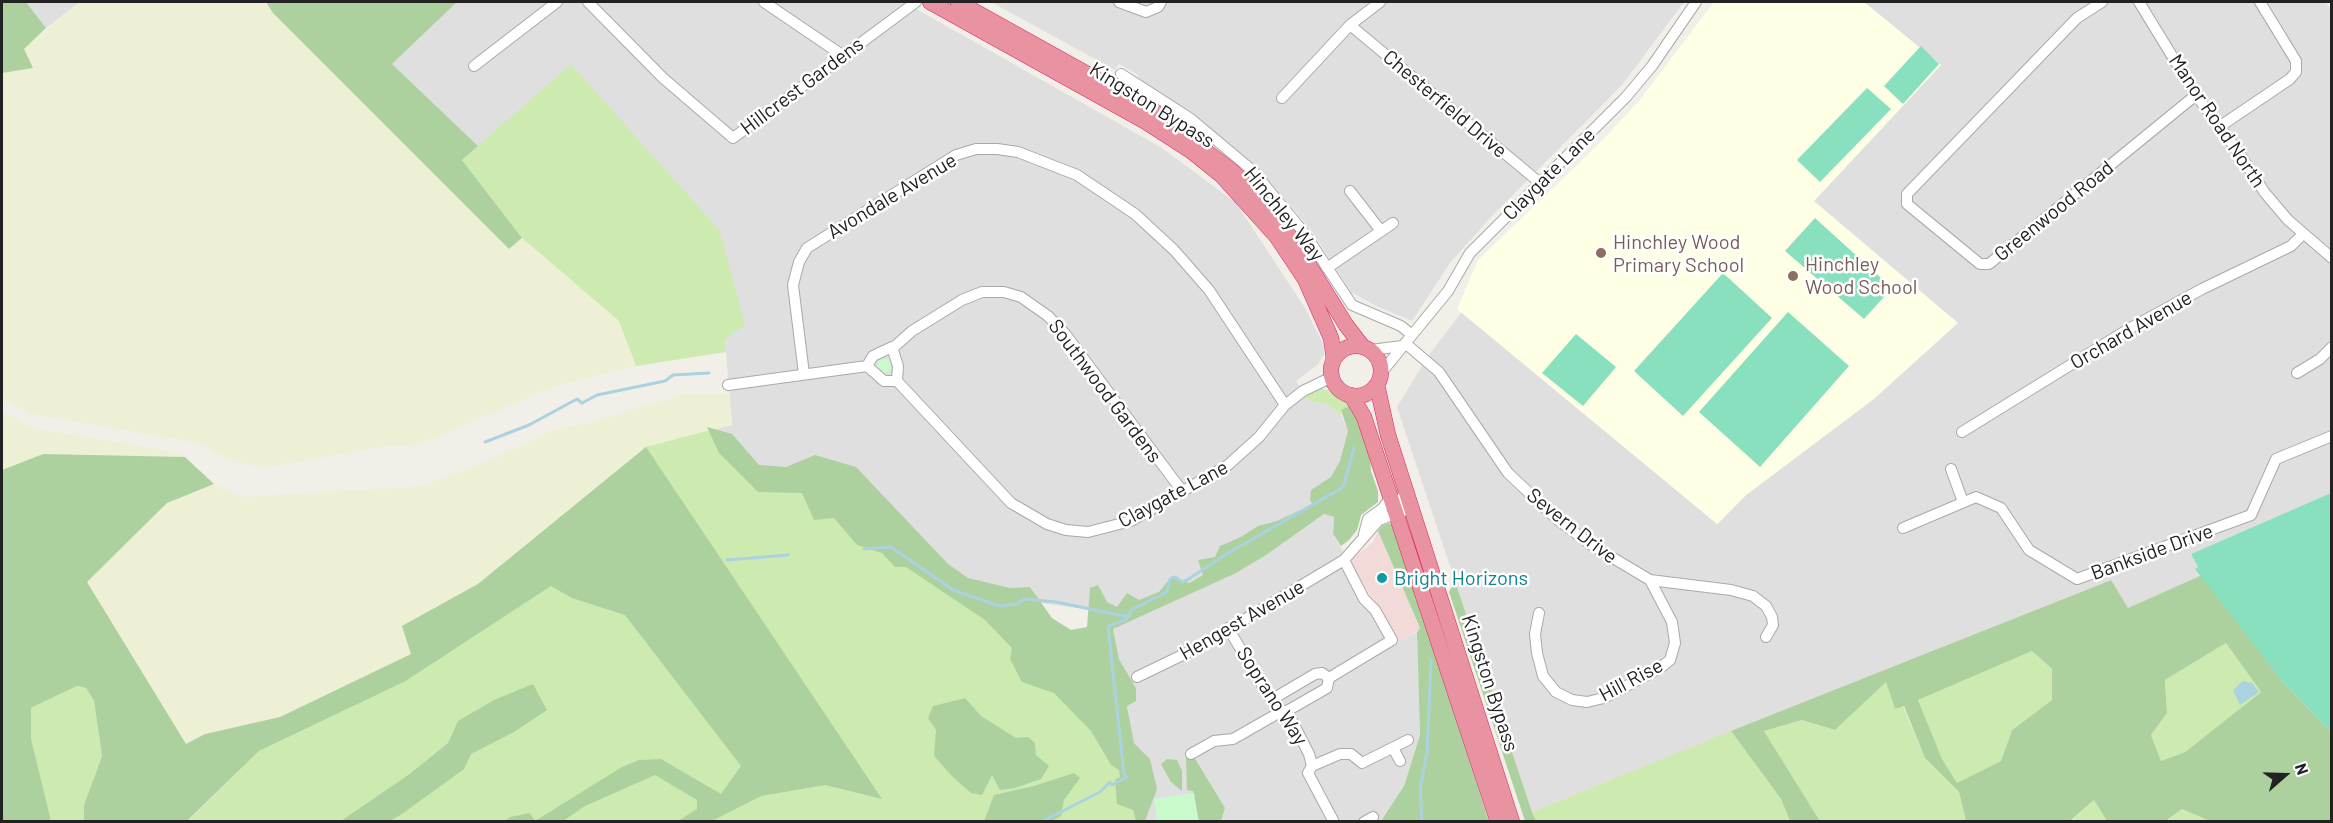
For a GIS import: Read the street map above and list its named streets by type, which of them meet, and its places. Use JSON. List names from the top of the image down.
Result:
{
  "streets": {
    "highway": ["Kingston Bypass"],
    "street": [
      "Hillcrest Gardens",
      "Chesterfield Drive",
      "Manor Road North",
      "Claygate Lane",
      "Avondale Avenue",
      "Greenwood Road",
      "Hinchley Way",
      "Orchard Avenue",
      "Southwood Gardens",
      "Severn Drive",
      "Bankside Drive",
      "Hengest Avenue",
      "Hill Rise",
      "Soprano Way"
    ]
  },
  "crossings": [
    ["Chesterfield Drive", "Claygate Lane"],
    ["Kingston Bypass", "Claygate Lane"],
    ["Kingston Bypass", "Hengest Avenue"],
    ["Manor Road North", "Greenwood Road"],
    ["Manor Road North", "Orchard Avenue"],
    ["Claygate Lane", "Avondale Avenue"],
    ["Claygate Lane", "Hinchley Way"],
    ["Claygate Lane", "Southwood Gardens"],
    ["Claygate Lane", "Severn Drive"],
    ["Hinchley Way", "Severn Drive"],
    ["Severn Drive", "Hill Rise"],
    ["Hengest Avenue", "Soprano Way"]
  ],
  "places": ["Hinchley Wood Primary School", "Hinchley Wood School", "Bright Horizons"],
  "north": "right"
}
